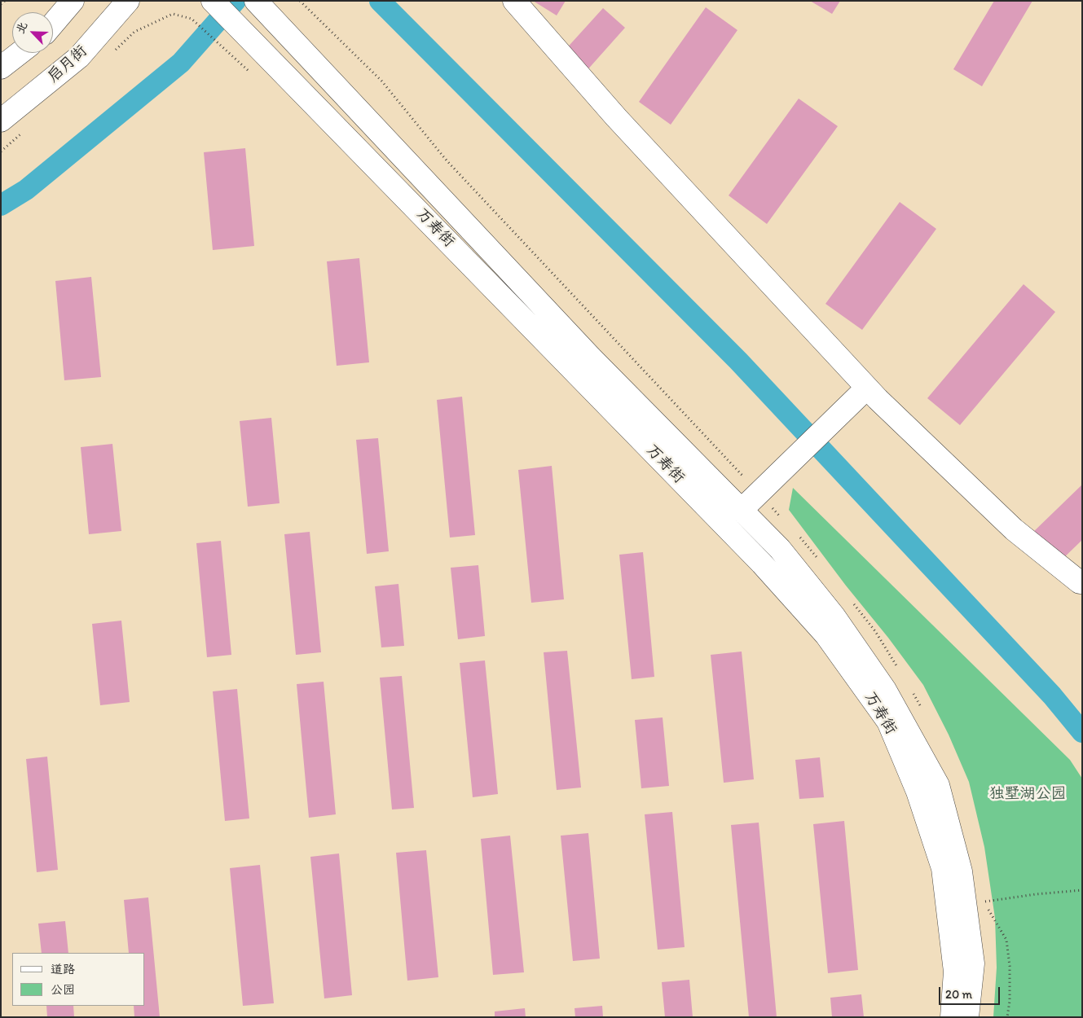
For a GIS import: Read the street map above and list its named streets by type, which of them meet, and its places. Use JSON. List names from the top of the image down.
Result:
{
  "streets": {
    "street": ["启月街", "万寿街"]
  },
  "parks": ["独墅湖公园"],
  "legend": ["道路", "公园"],
  "scale_bar": "20 m",
  "north": "top left"
}
